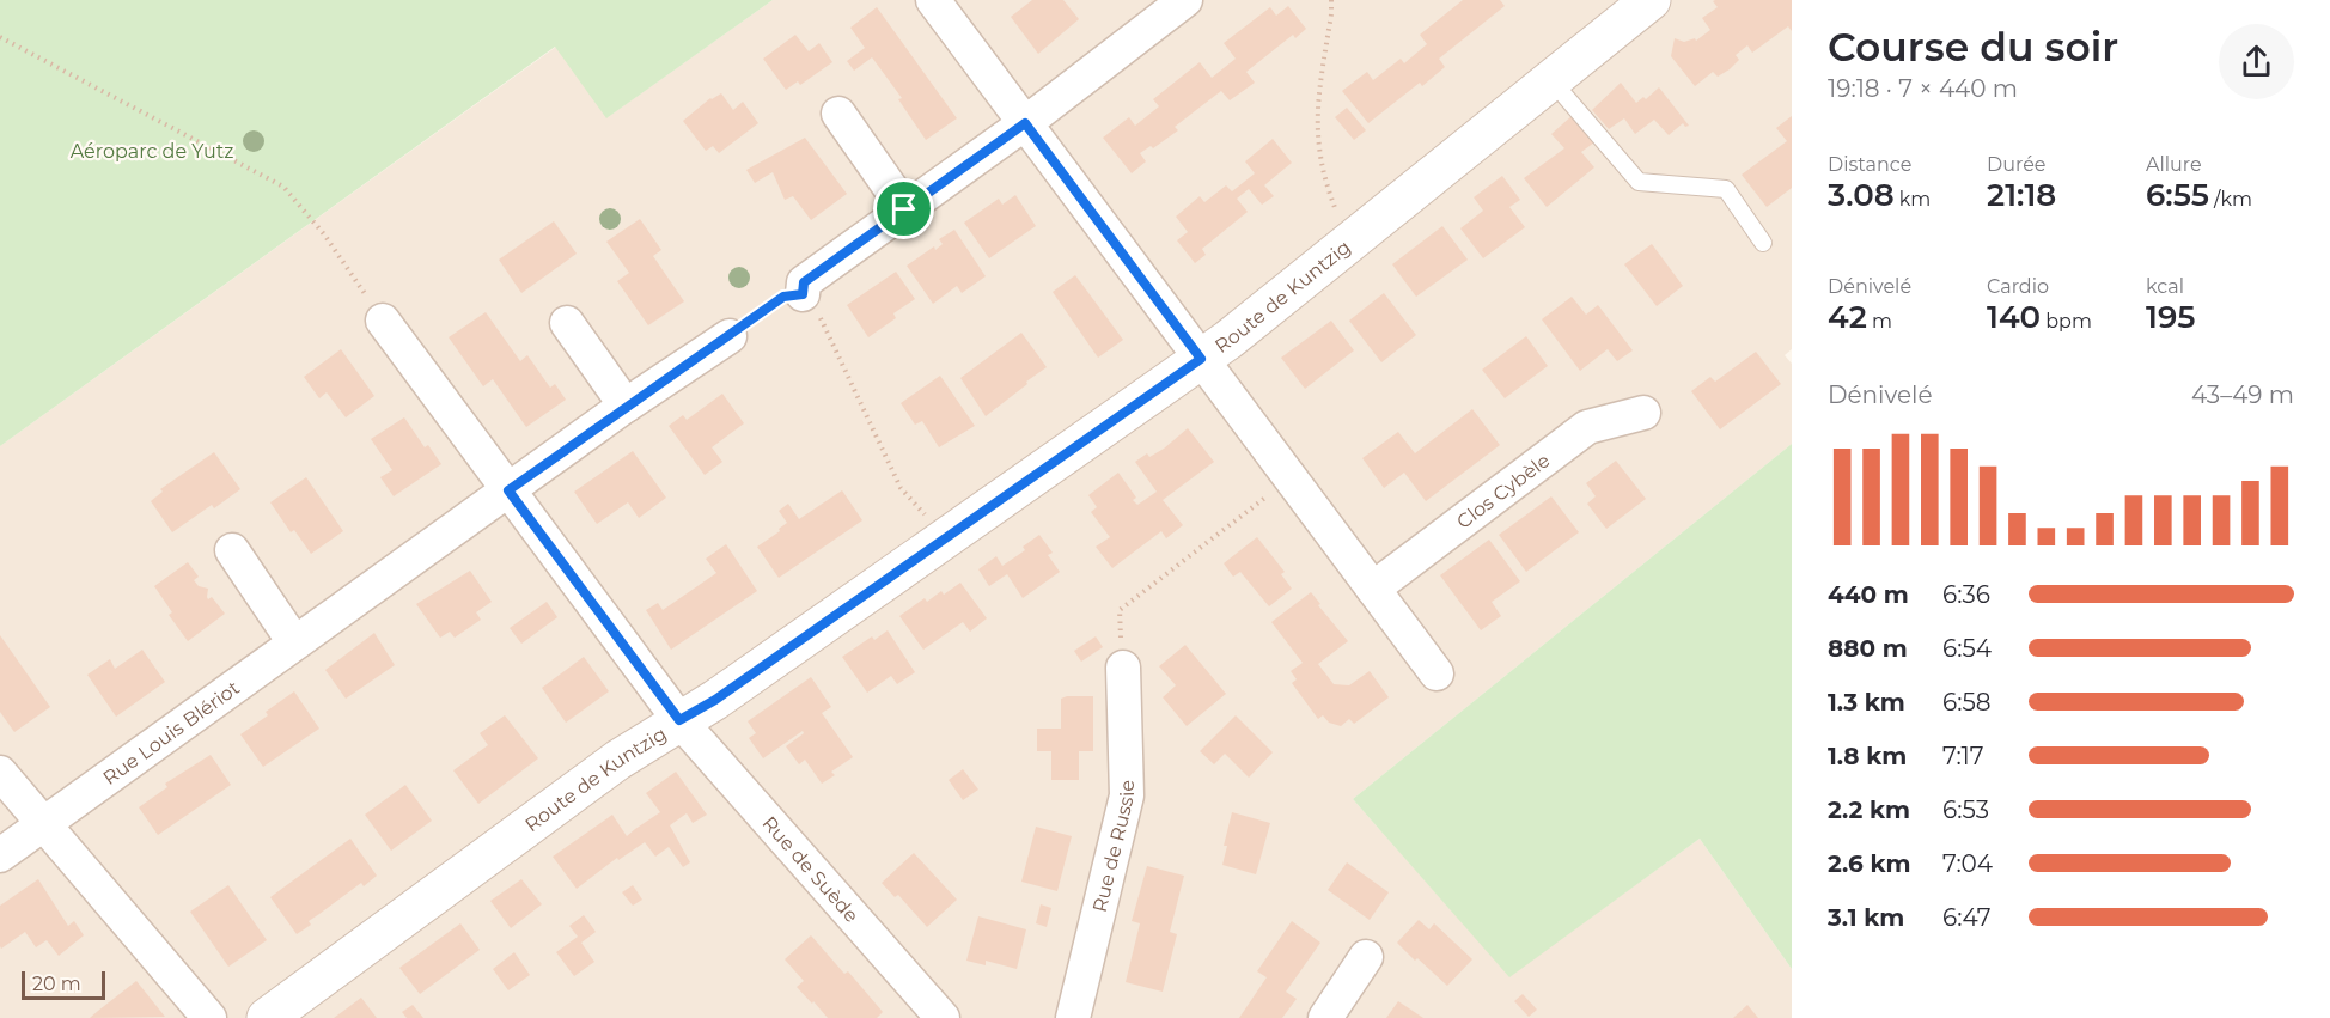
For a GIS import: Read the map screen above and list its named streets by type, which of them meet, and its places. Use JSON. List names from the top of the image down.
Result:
{
  "streets": {
    "street": [
      "Route de Kuntzig",
      "Clos Cybèle",
      "Rue Louis Blériot",
      "Rue de Russie",
      "Rue de Suède"
    ]
  },
  "crossings": [
    ["Route de Kuntzig", "Rue de Suède"]
  ],
  "parks": ["Aéroparc de Yutz"],
  "scale_bar": "20 m",
  "page": {
    "heading": ["Course du soir", "19:18 · 7 × 440 m"],
    "stats": [
      ["Distance", "3.08 km"],
      ["Durée", "21:18"],
      ["Allure", "6:55 /km"],
      ["Dénivelé", "42 m"],
      ["Cardio", "140 bpm"],
      ["kcal", "195"]
    ],
    "chart": ["Dénivelé", "43–49 m"],
    "list": [
      {
        "name": "440 m",
        "note": "6:36"
      },
      {
        "name": "880 m",
        "note": "6:54"
      },
      {
        "name": "1.3 km",
        "note": "6:58"
      },
      {
        "name": "1.8 km",
        "note": "7:17"
      },
      {
        "name": "2.2 km",
        "note": "6:53"
      },
      {
        "name": "2.6 km",
        "note": "7:04"
      },
      {
        "name": "3.1 km",
        "note": "6:47"
      }
    ],
    "scale": "20 m"
  }
}
